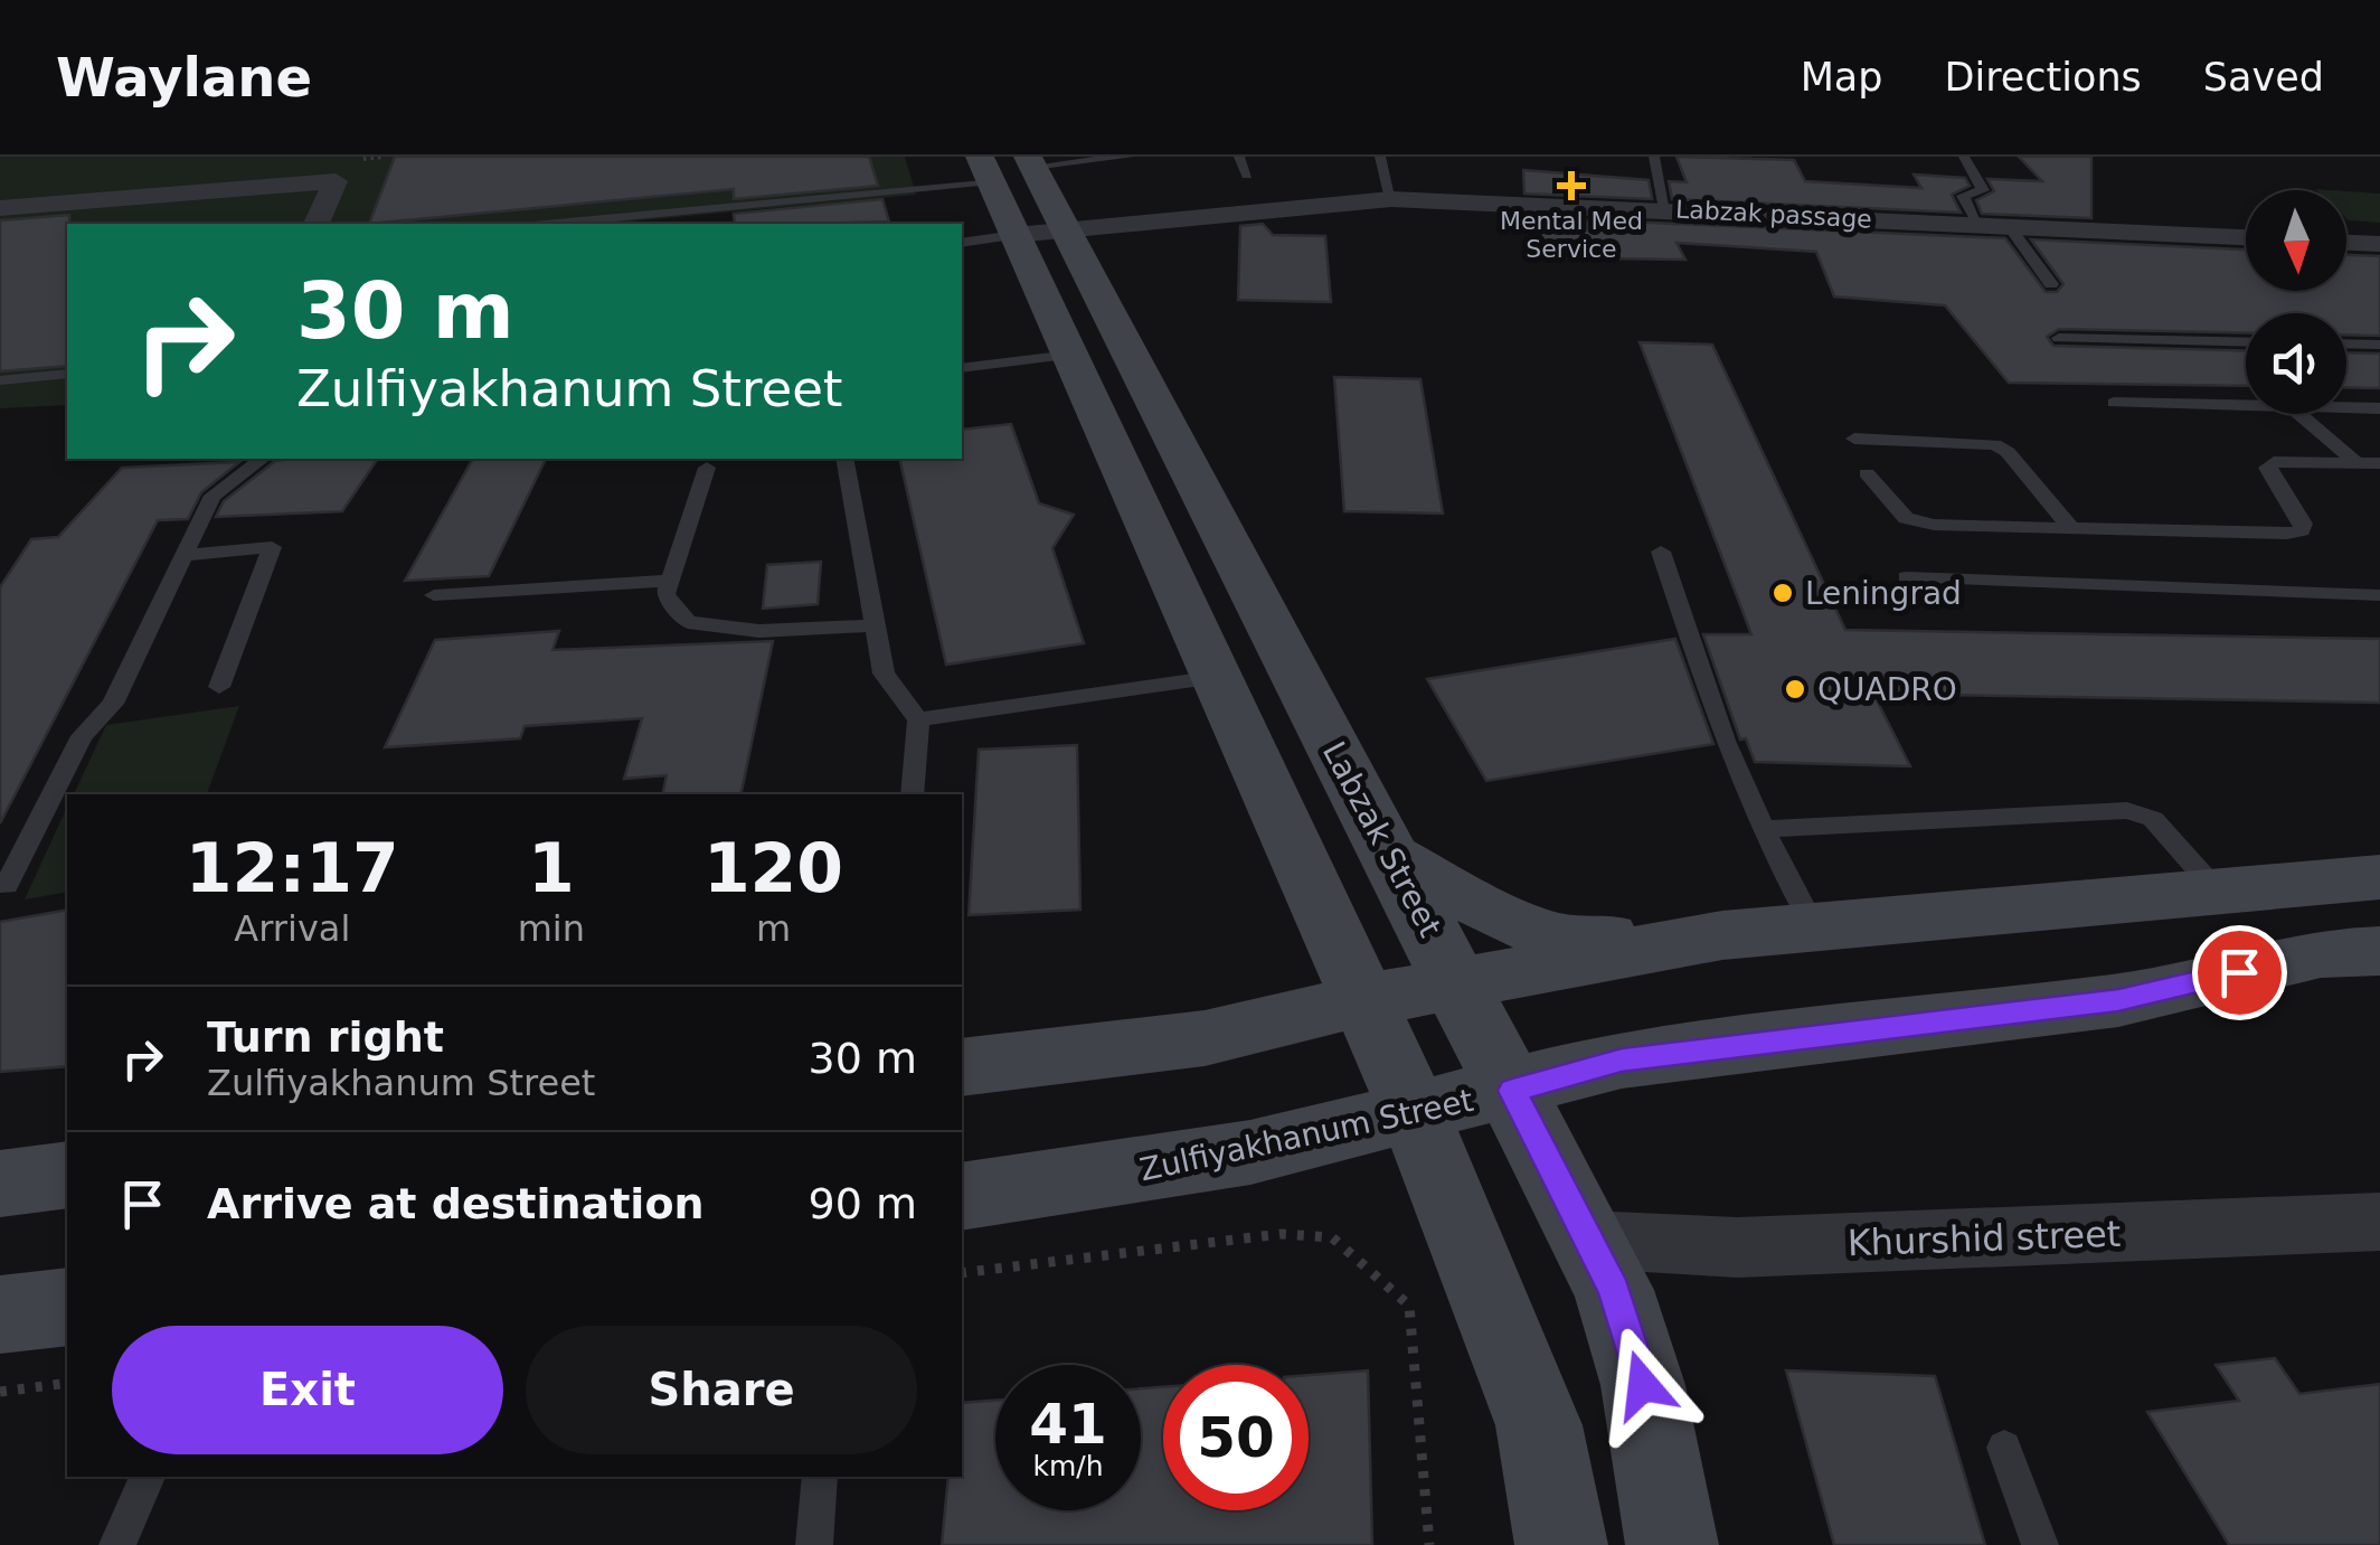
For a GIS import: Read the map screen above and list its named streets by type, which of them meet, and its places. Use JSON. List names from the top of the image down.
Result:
{
  "streets": {
    "main road": ["Labzak Street", "Zulfiyakhanum Street"],
    "street": ["Labzak passage", "Khurshid street"]
  },
  "crossings": [
    ["Labzak passage", "Labzak Street"],
    ["Labzak Street", "Zulfiyakhanum Street"],
    ["Labzak Street", "Khurshid street"]
  ],
  "places": {
    "health": ["Mental Med Service"],
    "other": ["Leningrad", "QUADRO"]
  },
  "north": "bottom",
  "page": {
    "header": "Waylane",
    "nav": ["Map", "Directions", "Saved"],
    "turn": ["30 m", "Zulfiyakhanum Street"],
    "eta": [
      "12:17",
      "Arrival",
      "1",
      "min",
      "120",
      "m"
    ],
    "list": [
      {
        "name": "Turn right",
        "note": "Zulfiyakhanum Street",
        "value": "30 m"
      },
      {
        "name": "Arrive at destination",
        "value": "90 m"
      }
    ],
    "buttons": ["Exit", "Share"],
    "speed": "41 km/h",
    "limit": "50"
  }
}
